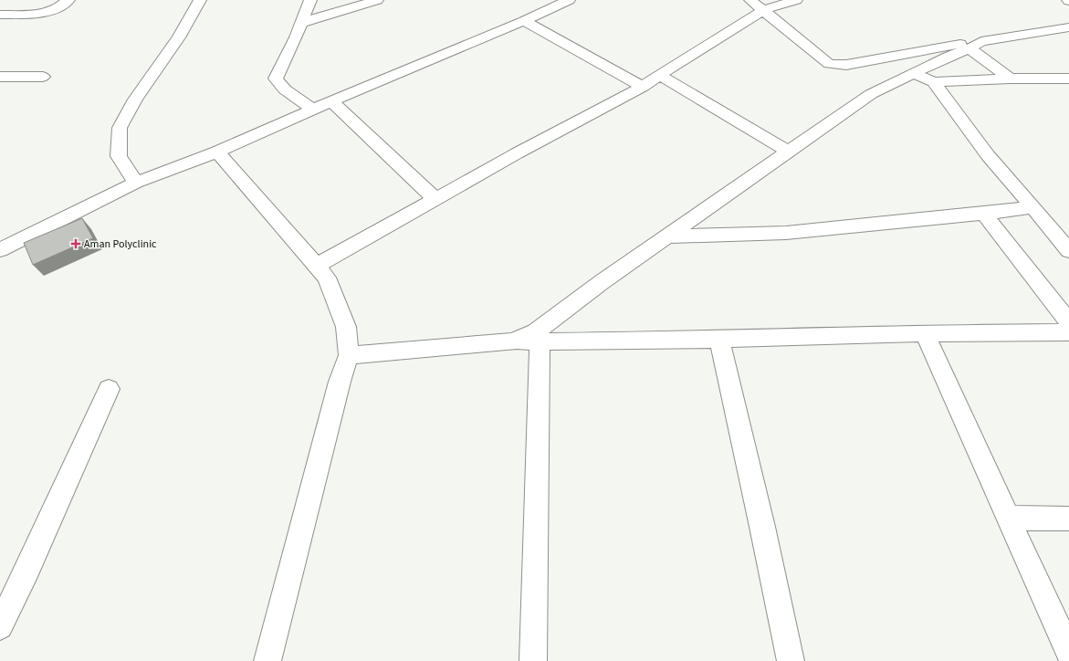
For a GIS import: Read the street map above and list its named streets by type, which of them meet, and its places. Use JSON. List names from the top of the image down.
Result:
{
  "places": {
    "health": ["Aman Polyclinic"]
  }
}
